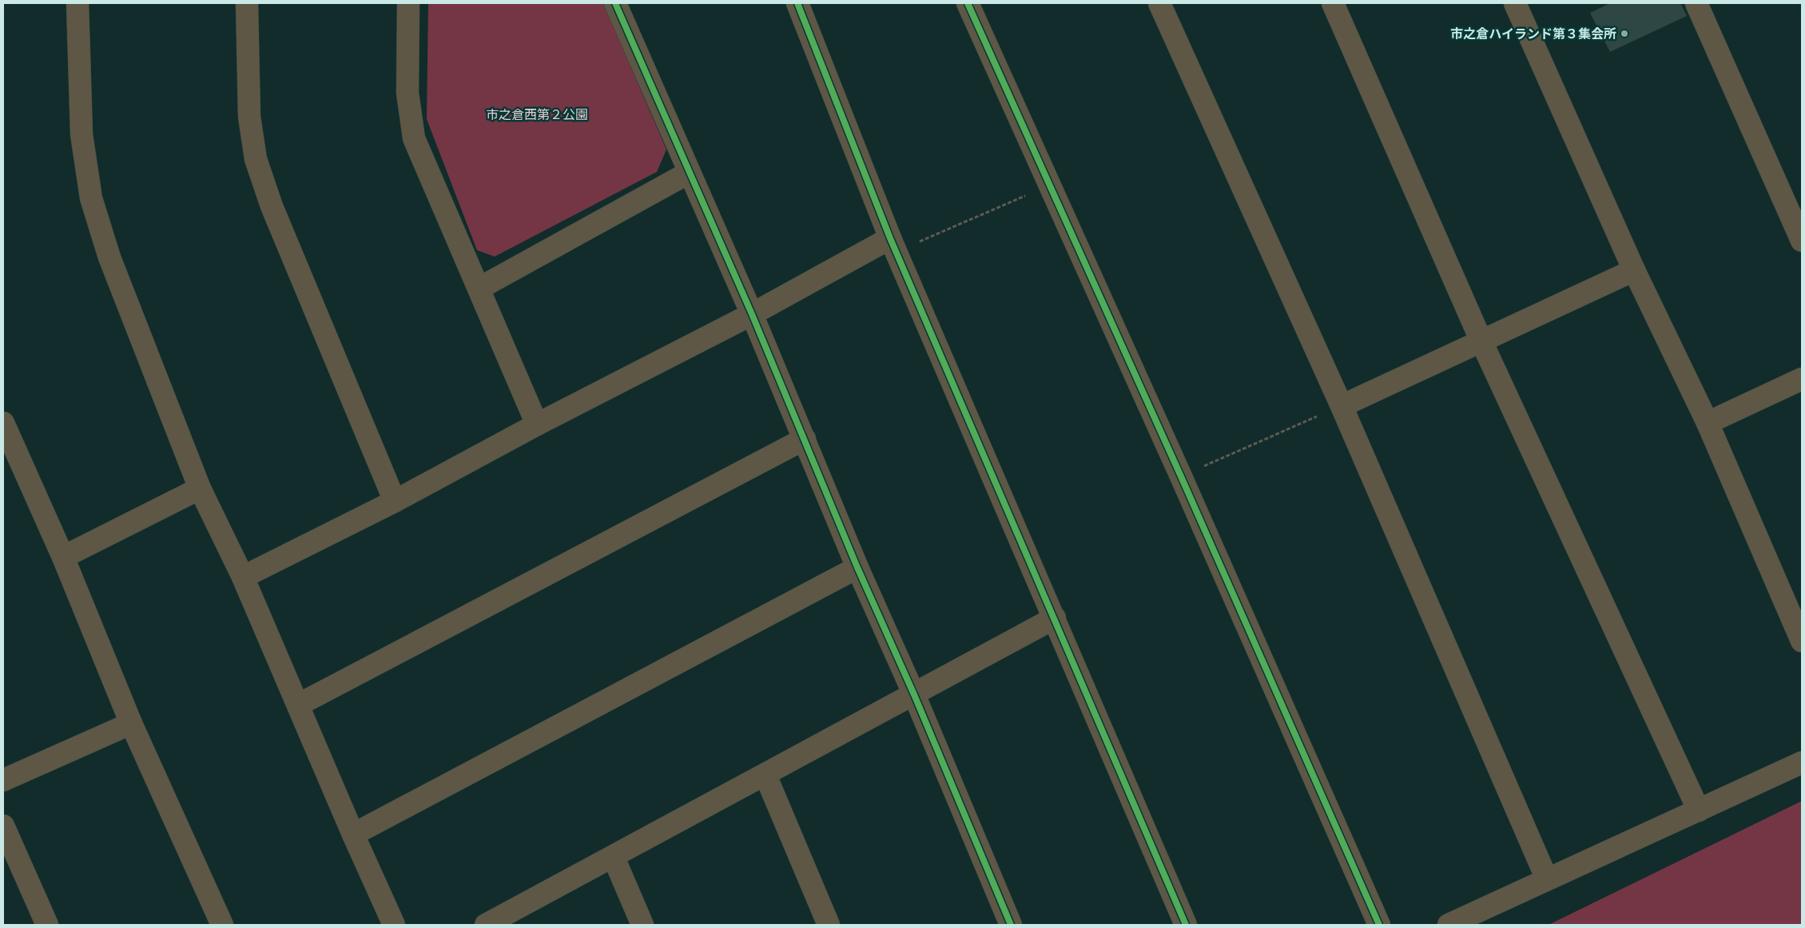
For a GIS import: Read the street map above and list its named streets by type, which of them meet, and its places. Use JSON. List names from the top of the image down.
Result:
{
  "parks": ["市之倉西第２公園"],
  "places": ["市之倉ハイランド第３集会所"]
}
